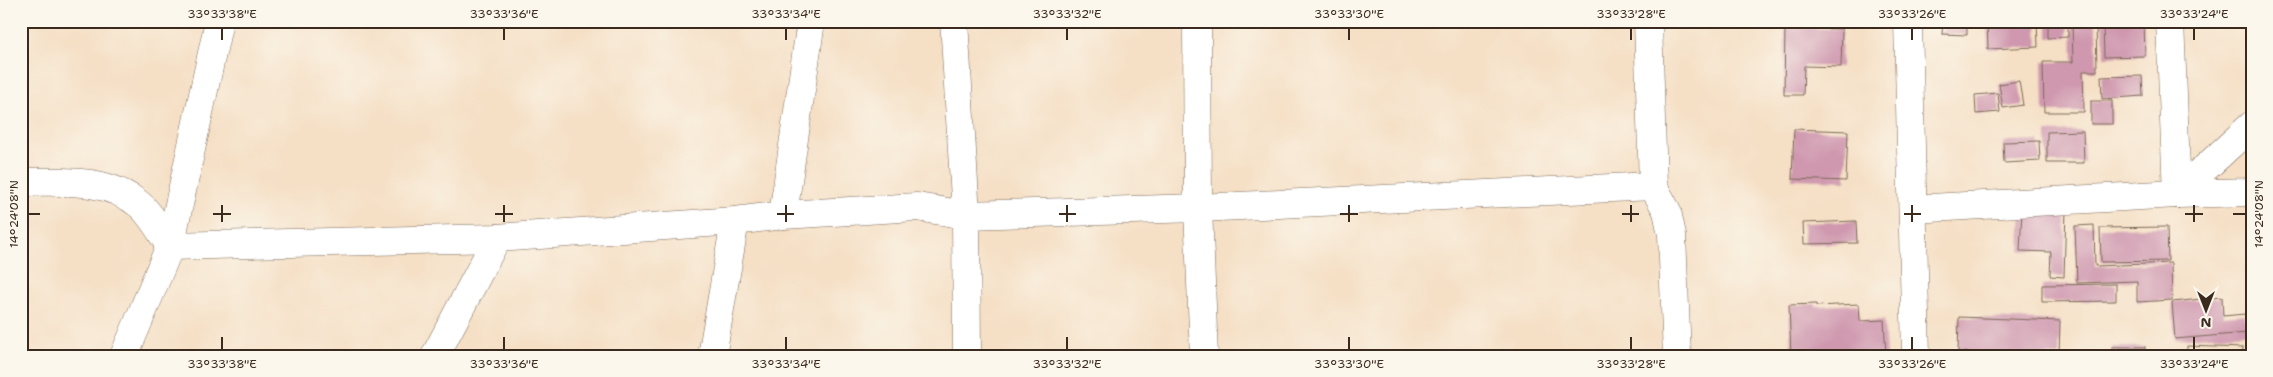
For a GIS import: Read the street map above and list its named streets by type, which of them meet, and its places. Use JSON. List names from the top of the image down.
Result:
{
  "north": "bottom",
  "coordinates": [
    "33°33'38\"E",
    "33°33'36\"E",
    "33°33'34\"E",
    "33°33'32\"E",
    "33°33'30\"E",
    "33°33'28\"E",
    "33°33'26\"E",
    "33°33'24\"E",
    "14°24'08\"N"
  ]
}
